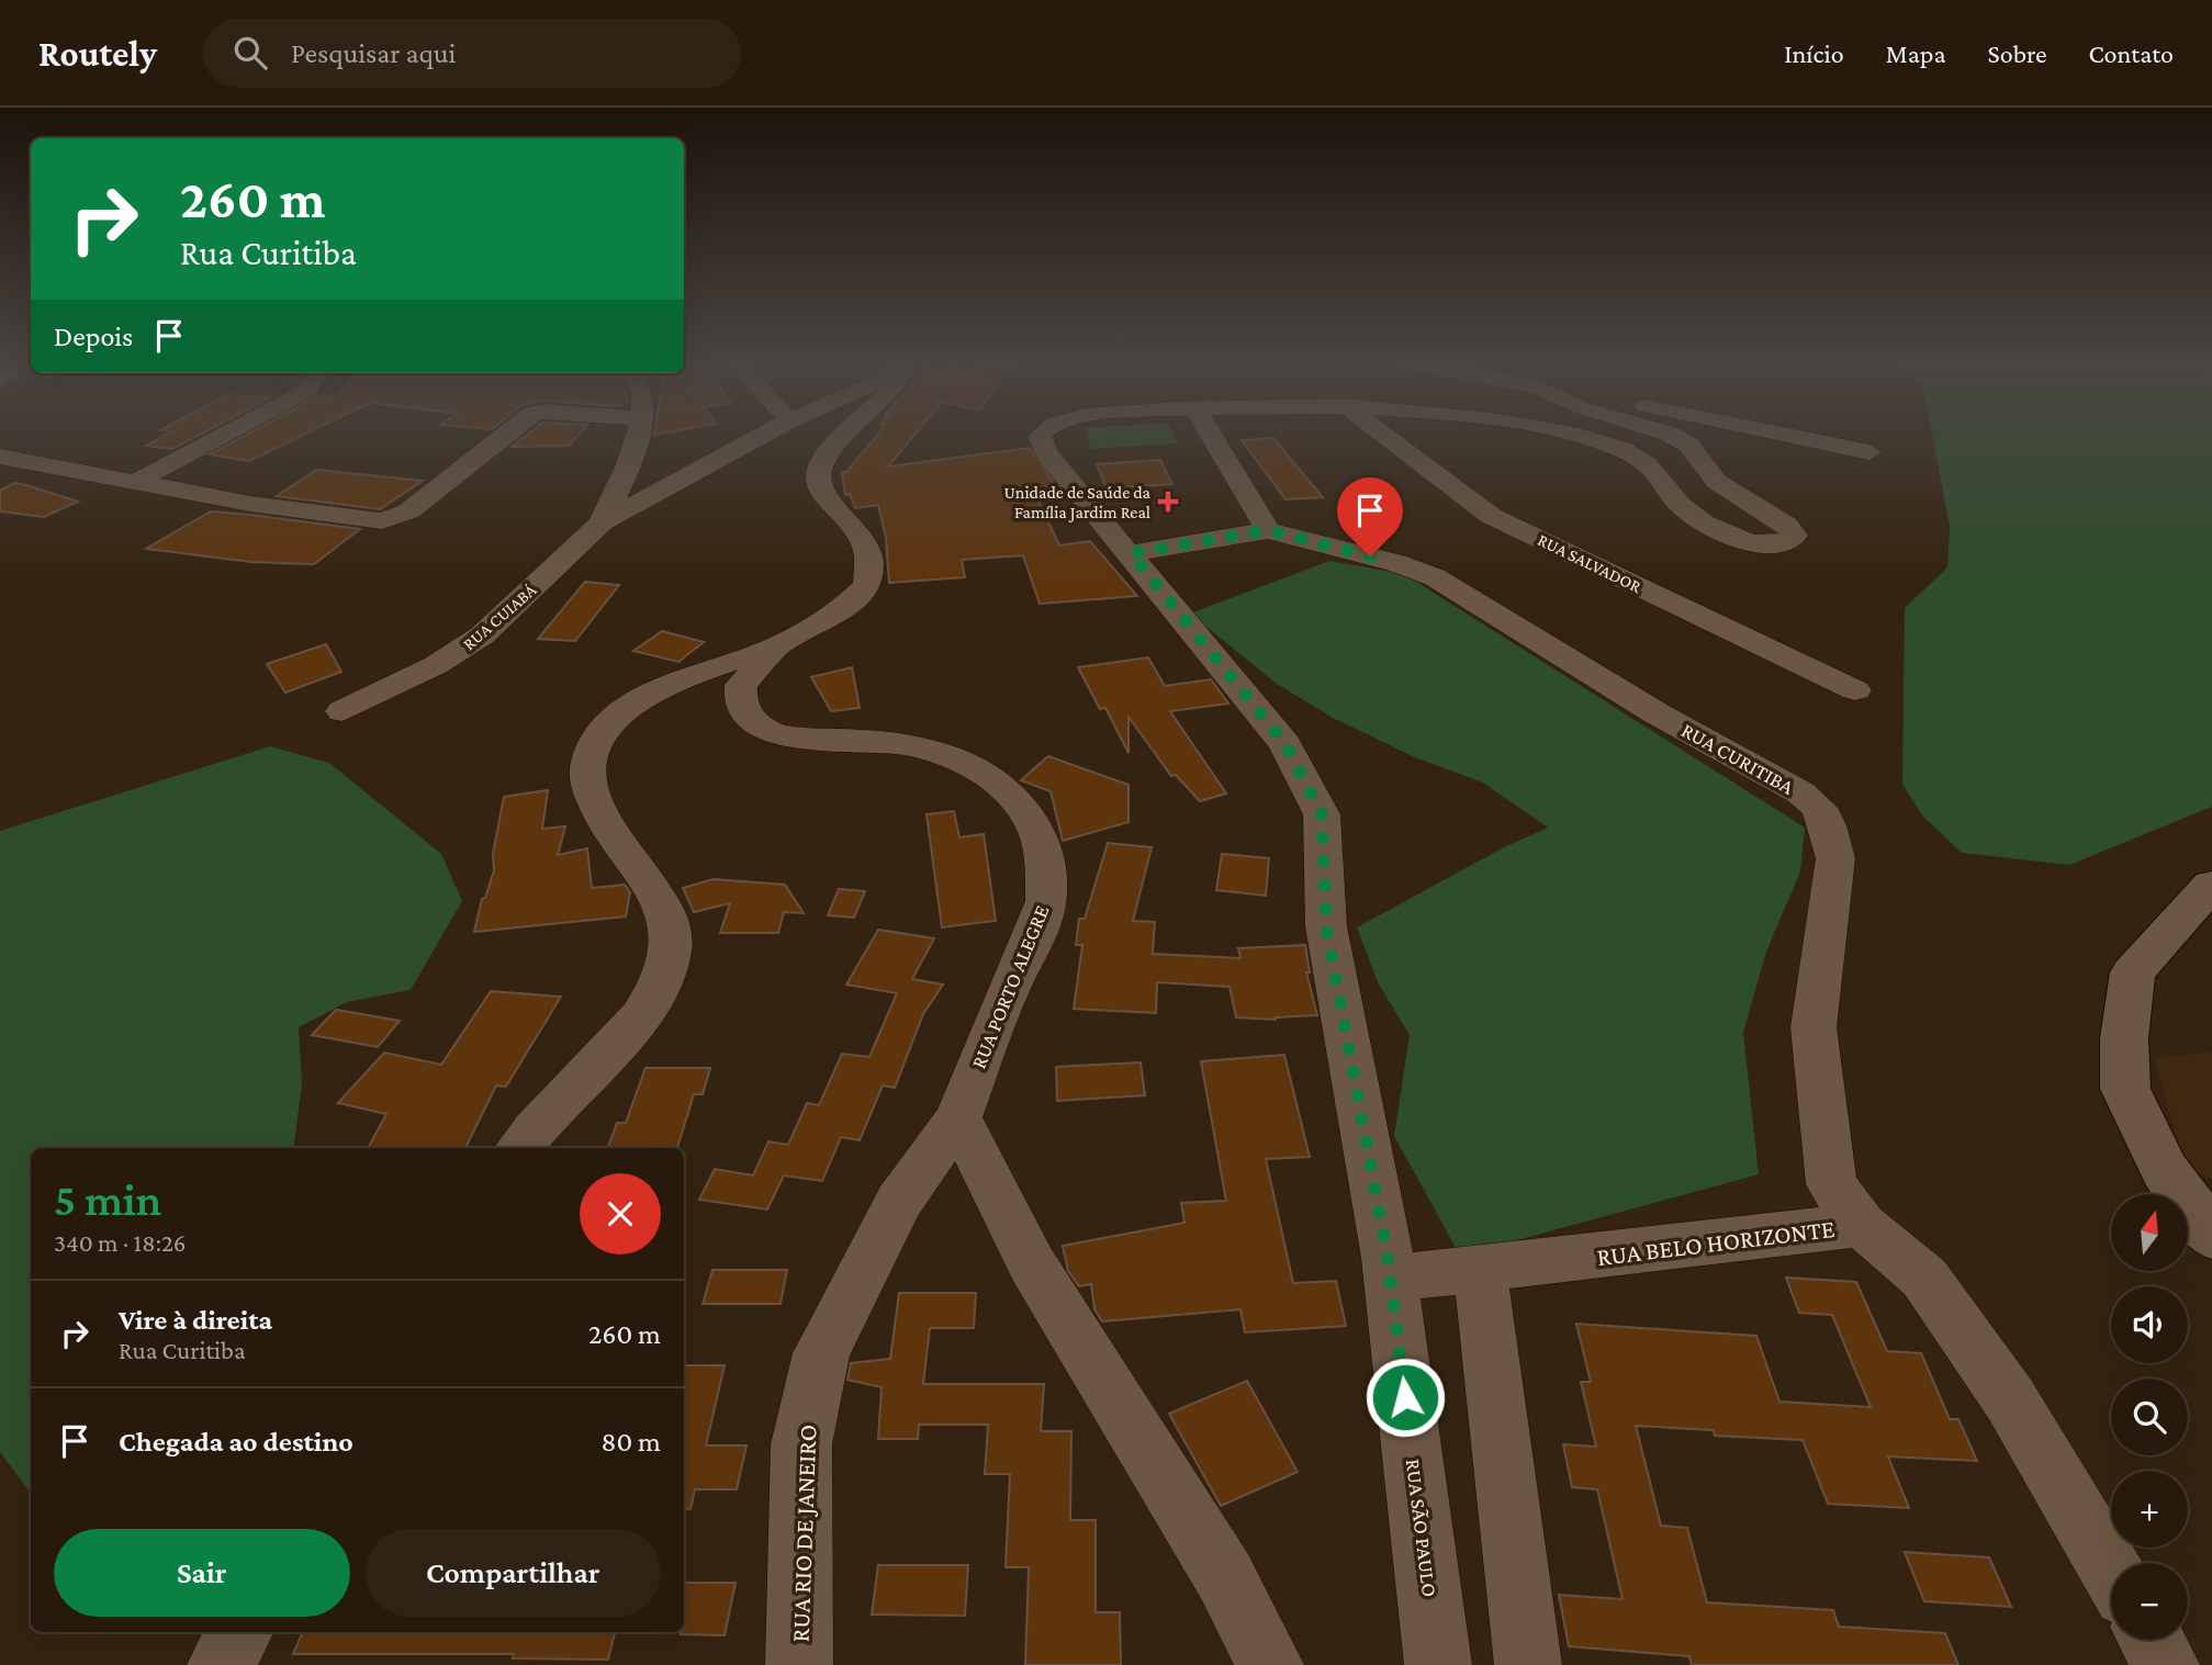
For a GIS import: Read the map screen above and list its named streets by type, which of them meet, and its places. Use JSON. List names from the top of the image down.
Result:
{
  "streets": {
    "street": [
      "RUA SALVADOR",
      "RUA CUIABÁ",
      "RUA CURITIBA",
      "RUA PORTO ALEGRE",
      "RUA BELO HORIZONTE",
      "RUA SÃO PAULO",
      "RUA RIO DE JANEIRO"
    ]
  },
  "crossings": [
    ["RUA CURITIBA", "RUA BELO HORIZONTE"],
    ["RUA CURITIBA", "RUA SÃO PAULO"],
    ["RUA PORTO ALEGRE", "RUA RIO DE JANEIRO"],
    ["RUA BELO HORIZONTE", "RUA SÃO PAULO"]
  ],
  "places": {
    "health": ["Unidade de Saúde da Família Jardim Real"]
  },
  "north": "top",
  "page": {
    "header": "Routely",
    "search": "Pesquisar aqui",
    "nav": [
      "Início",
      "Mapa",
      "Sobre",
      "Contato"
    ],
    "turn": ["260 m", "Rua Curitiba"],
    "then": "Depois",
    "heading": ["5 min", "340 m · 18:26"],
    "map_buttons": ["+", "−"],
    "list": [
      {
        "name": "Vire à direita",
        "note": "Rua Curitiba",
        "value": "260 m"
      },
      {
        "name": "Chegada ao destino",
        "value": "80 m"
      }
    ],
    "buttons": ["Sair", "Compartilhar"]
  }
}
